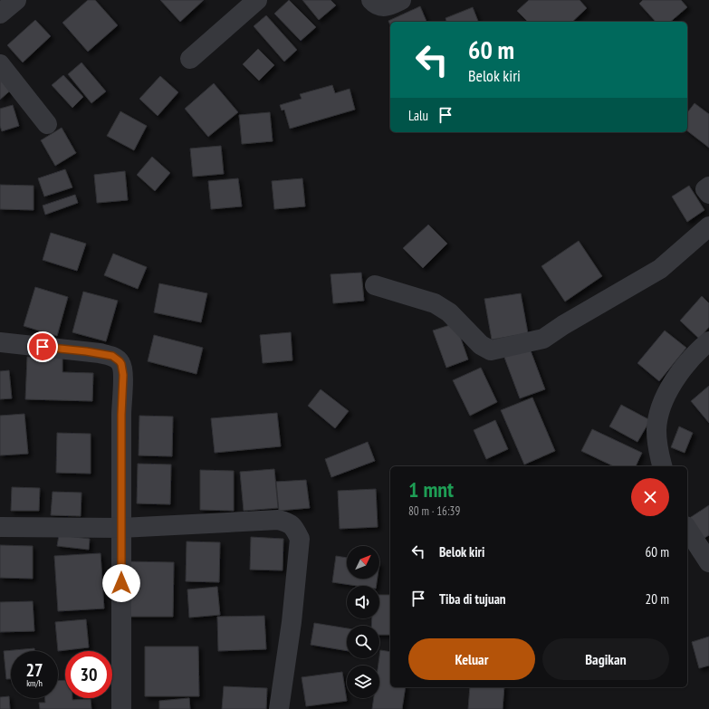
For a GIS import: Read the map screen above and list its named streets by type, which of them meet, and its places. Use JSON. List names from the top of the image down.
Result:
{
  "north": "top right",
  "page": {
    "turn": ["60 m", "Belok kiri"],
    "then": "Lalu",
    "heading": ["1 mnt", "80 m · 16:39"],
    "list": [
      {
        "name": "Belok kiri",
        "value": "60 m"
      },
      {
        "name": "Tiba di tujuan",
        "value": "20 m"
      }
    ],
    "buttons": ["Keluar", "Bagikan"],
    "speed": "27 km/h",
    "limit": "30"
  }
}
